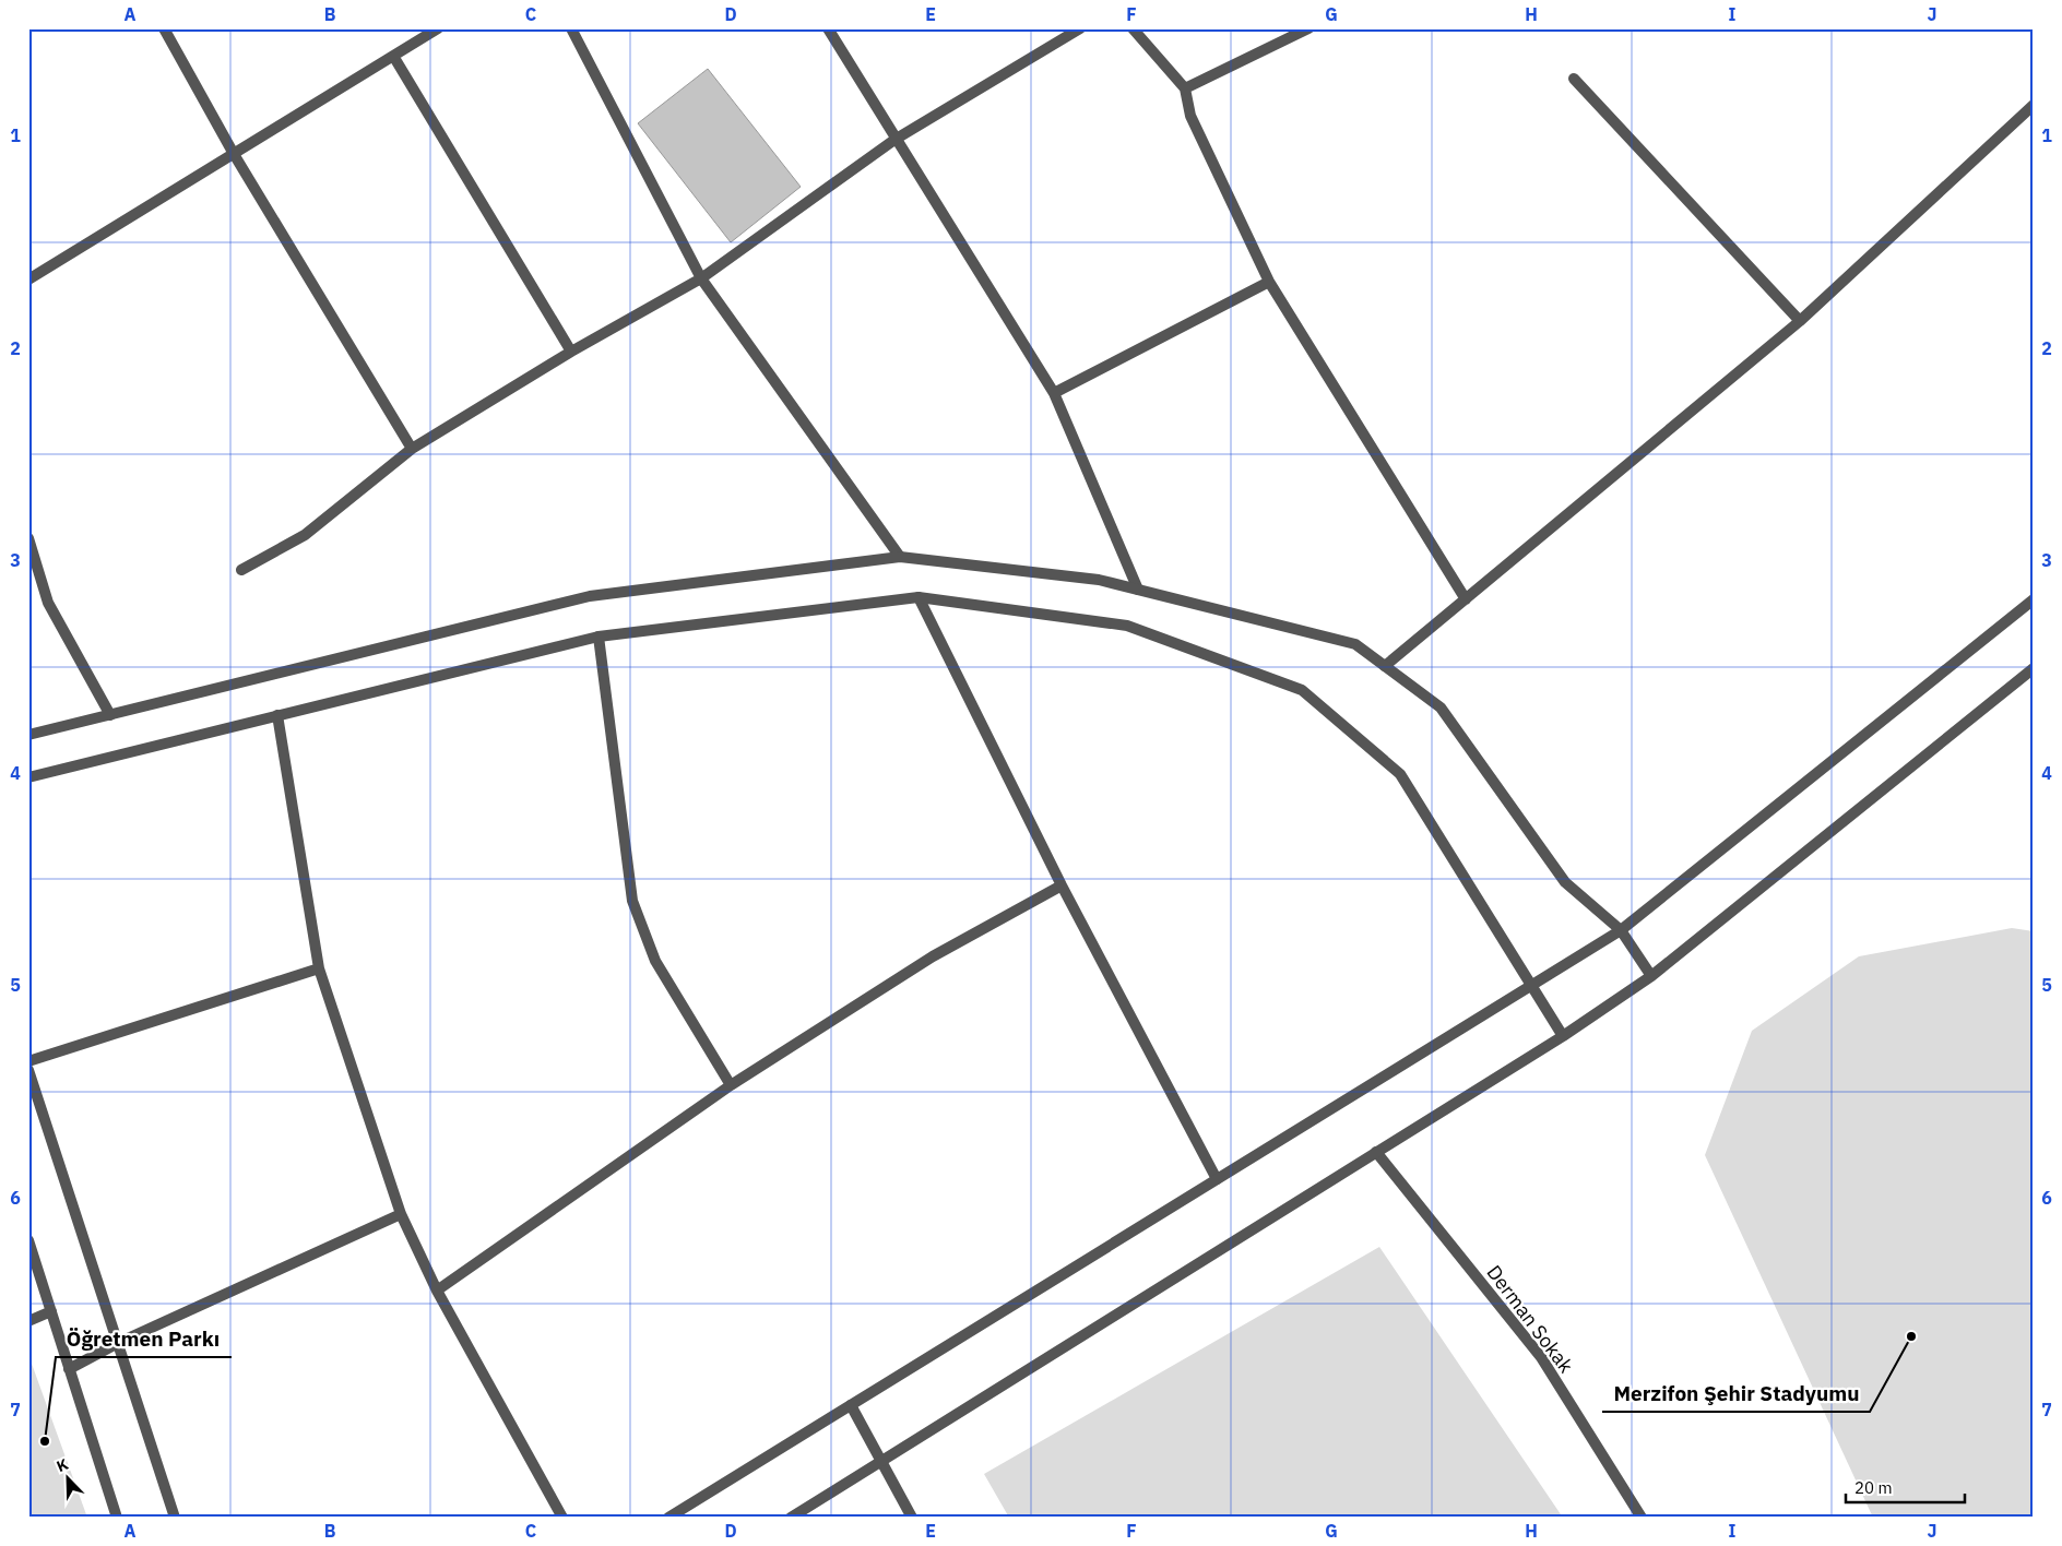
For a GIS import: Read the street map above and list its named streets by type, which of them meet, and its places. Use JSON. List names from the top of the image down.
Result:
{
  "streets": {
    "street": ["Derman Sokak"]
  },
  "places": ["Merzifon Şehir Stadyumu", "Öğretmen Parkı"],
  "scale_bar": "20 m",
  "north": "top left",
  "grid": {
    "columns": [
      "A",
      "B",
      "C",
      "D",
      "E",
      "F",
      "G",
      "H",
      "I",
      "J"
    ],
    "rows": [
      "1",
      "2",
      "3",
      "4",
      "5",
      "6",
      "7"
    ]
  }
}
